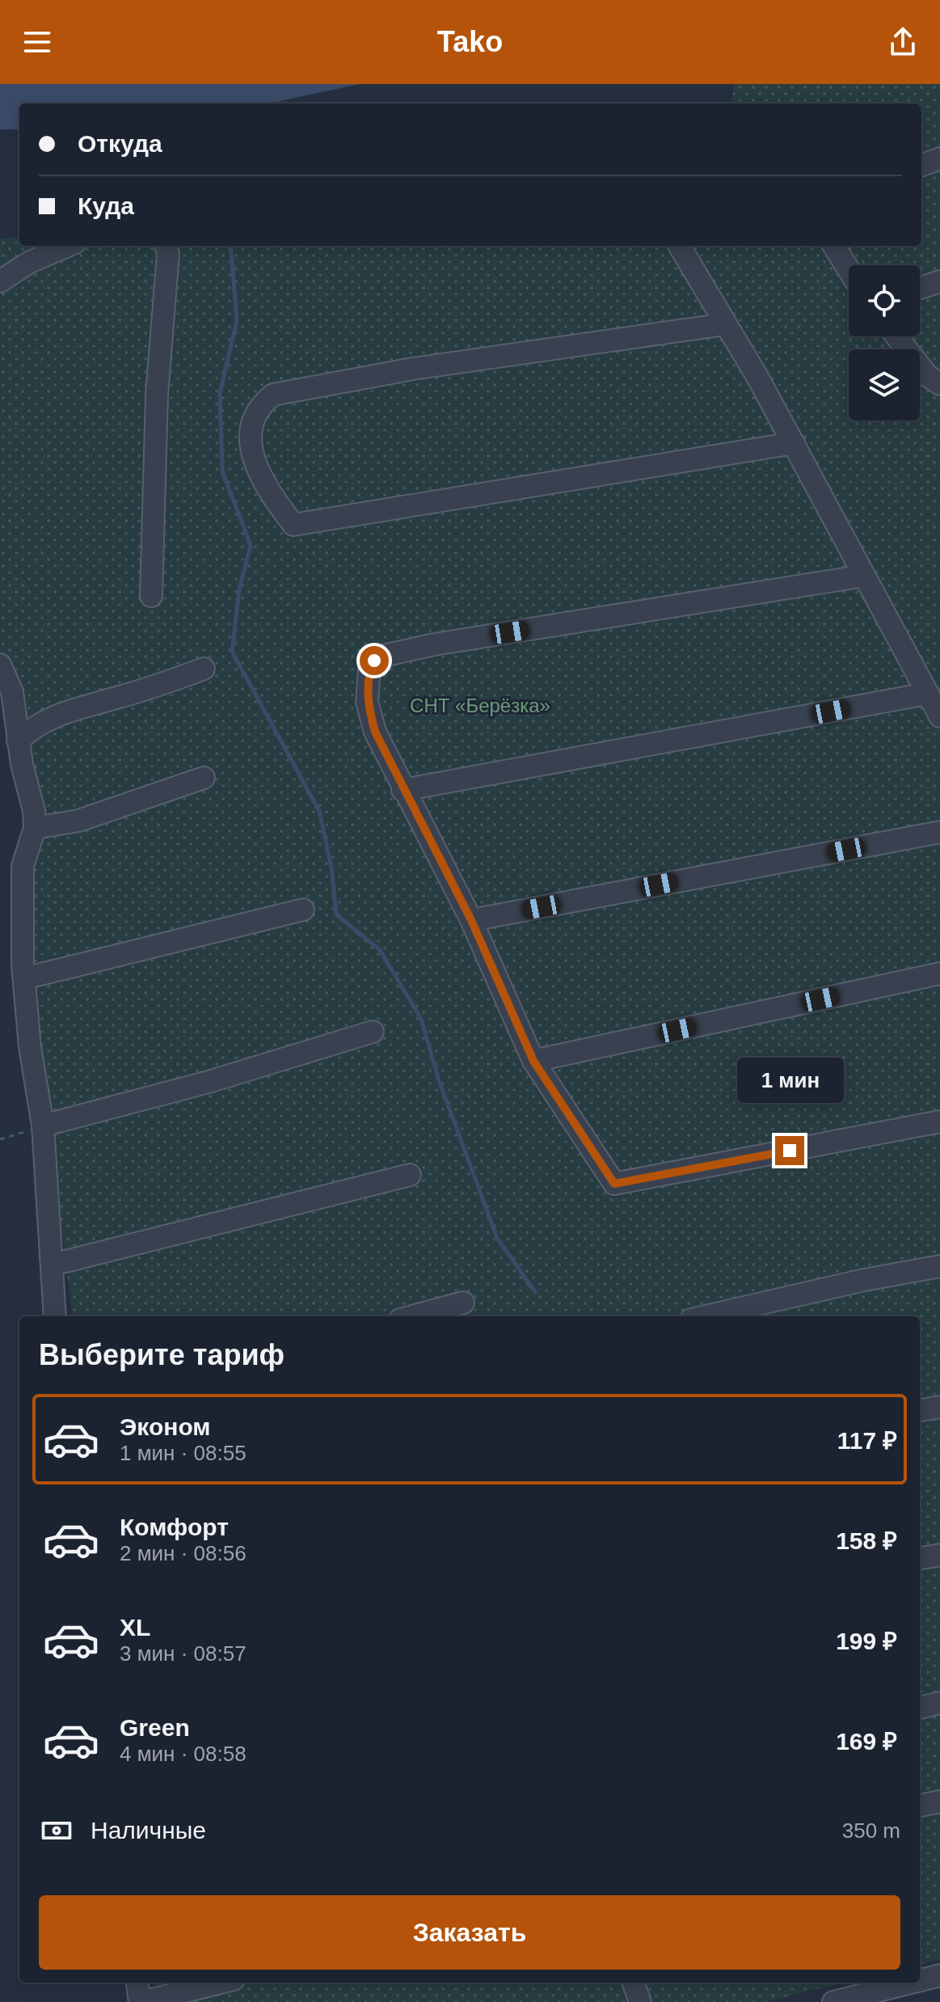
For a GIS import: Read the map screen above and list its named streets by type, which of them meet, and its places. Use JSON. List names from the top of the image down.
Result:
{
  "parks": ["СНТ «Берёзка»"],
  "page": {
    "header": "Tako",
    "banner": ["Откуда", "Куда"],
    "bubble": "1 мин",
    "heading": "Выберите тариф",
    "list": [
      {
        "name": "Эконом",
        "note": "1 мин · 08:55",
        "value": "117 ₽"
      },
      {
        "name": "Комфорт",
        "note": "2 мин · 08:56",
        "value": "158 ₽"
      },
      {
        "name": "XL",
        "note": "3 мин · 08:57",
        "value": "199 ₽"
      },
      {
        "name": "Green",
        "note": "4 мин · 08:58",
        "value": "169 ₽"
      }
    ],
    "pay": ["Наличные", "350 m"],
    "buttons": "Заказать"
  }
}
